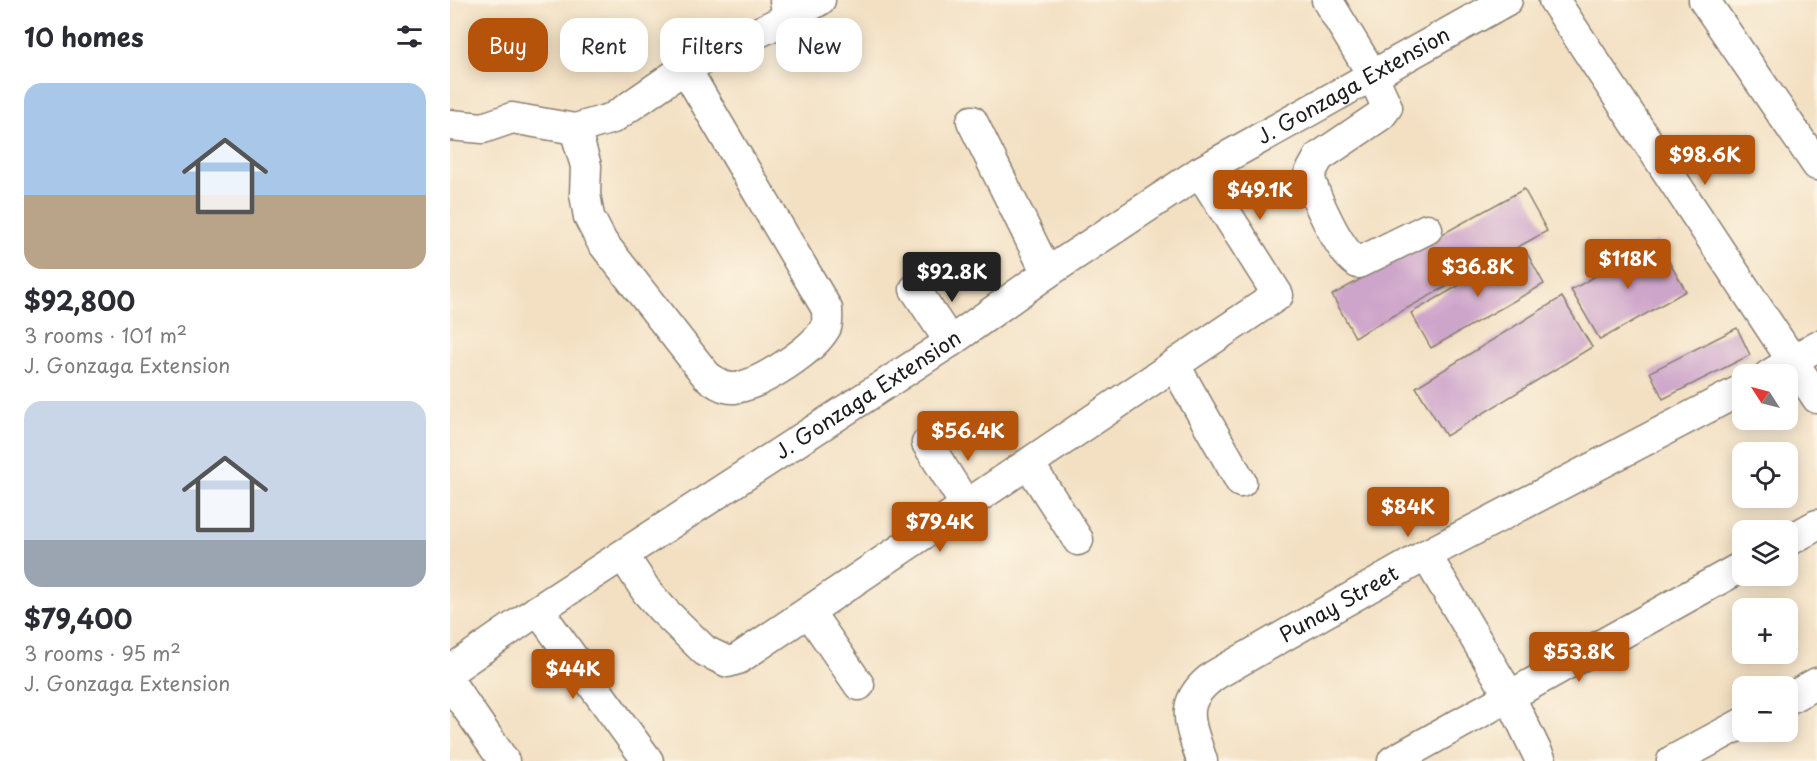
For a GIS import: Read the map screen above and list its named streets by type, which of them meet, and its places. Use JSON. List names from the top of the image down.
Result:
{
  "streets": {
    "street": ["J. Gonzaga Extension", "Punay Street"]
  },
  "north": "top left",
  "page": {
    "heading": "10 homes",
    "chip": [
      "Buy",
      "Rent",
      "Filters",
      "New"
    ],
    "list": [
      {
        "name": "$92,800",
        "note": "3 rooms · 101 m² · J. Gonzaga Extension"
      },
      {
        "name": "$79,400",
        "note": "3 rooms · 95 m² · J. Gonzaga Extension"
      }
    ],
    "price": [
      "$98.6K",
      "$49.1K",
      "$118K",
      "$36.8K",
      "$92.8K",
      "$56.4K",
      "$84K",
      "$79.4K",
      "$53.8K",
      "$44K"
    ],
    "map_buttons": ["+", "−"]
  }
}
